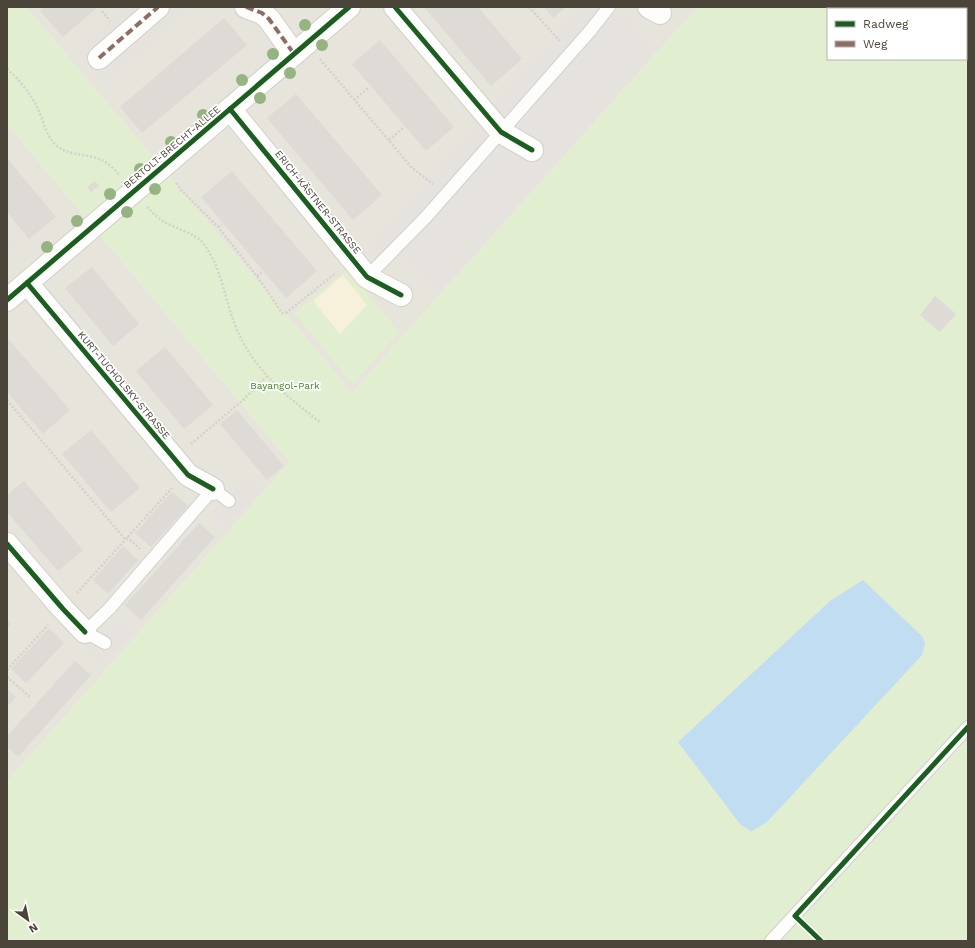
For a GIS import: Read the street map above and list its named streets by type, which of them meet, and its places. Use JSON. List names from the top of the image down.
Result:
{
  "streets": {
    "street": ["BERTOLT-BRECHT-ALLEE", "ERICH-KÄSTNER-STRASSE", "KURT-TUCHOLSKY-STRASSE"]
  },
  "crossings": [
    ["BERTOLT-BRECHT-ALLEE", "ERICH-KÄSTNER-STRASSE"],
    ["BERTOLT-BRECHT-ALLEE", "KURT-TUCHOLSKY-STRASSE"]
  ],
  "parks": ["Bayangol-Park"],
  "legend": ["Radweg", "Weg"],
  "north": "bottom right"
}
